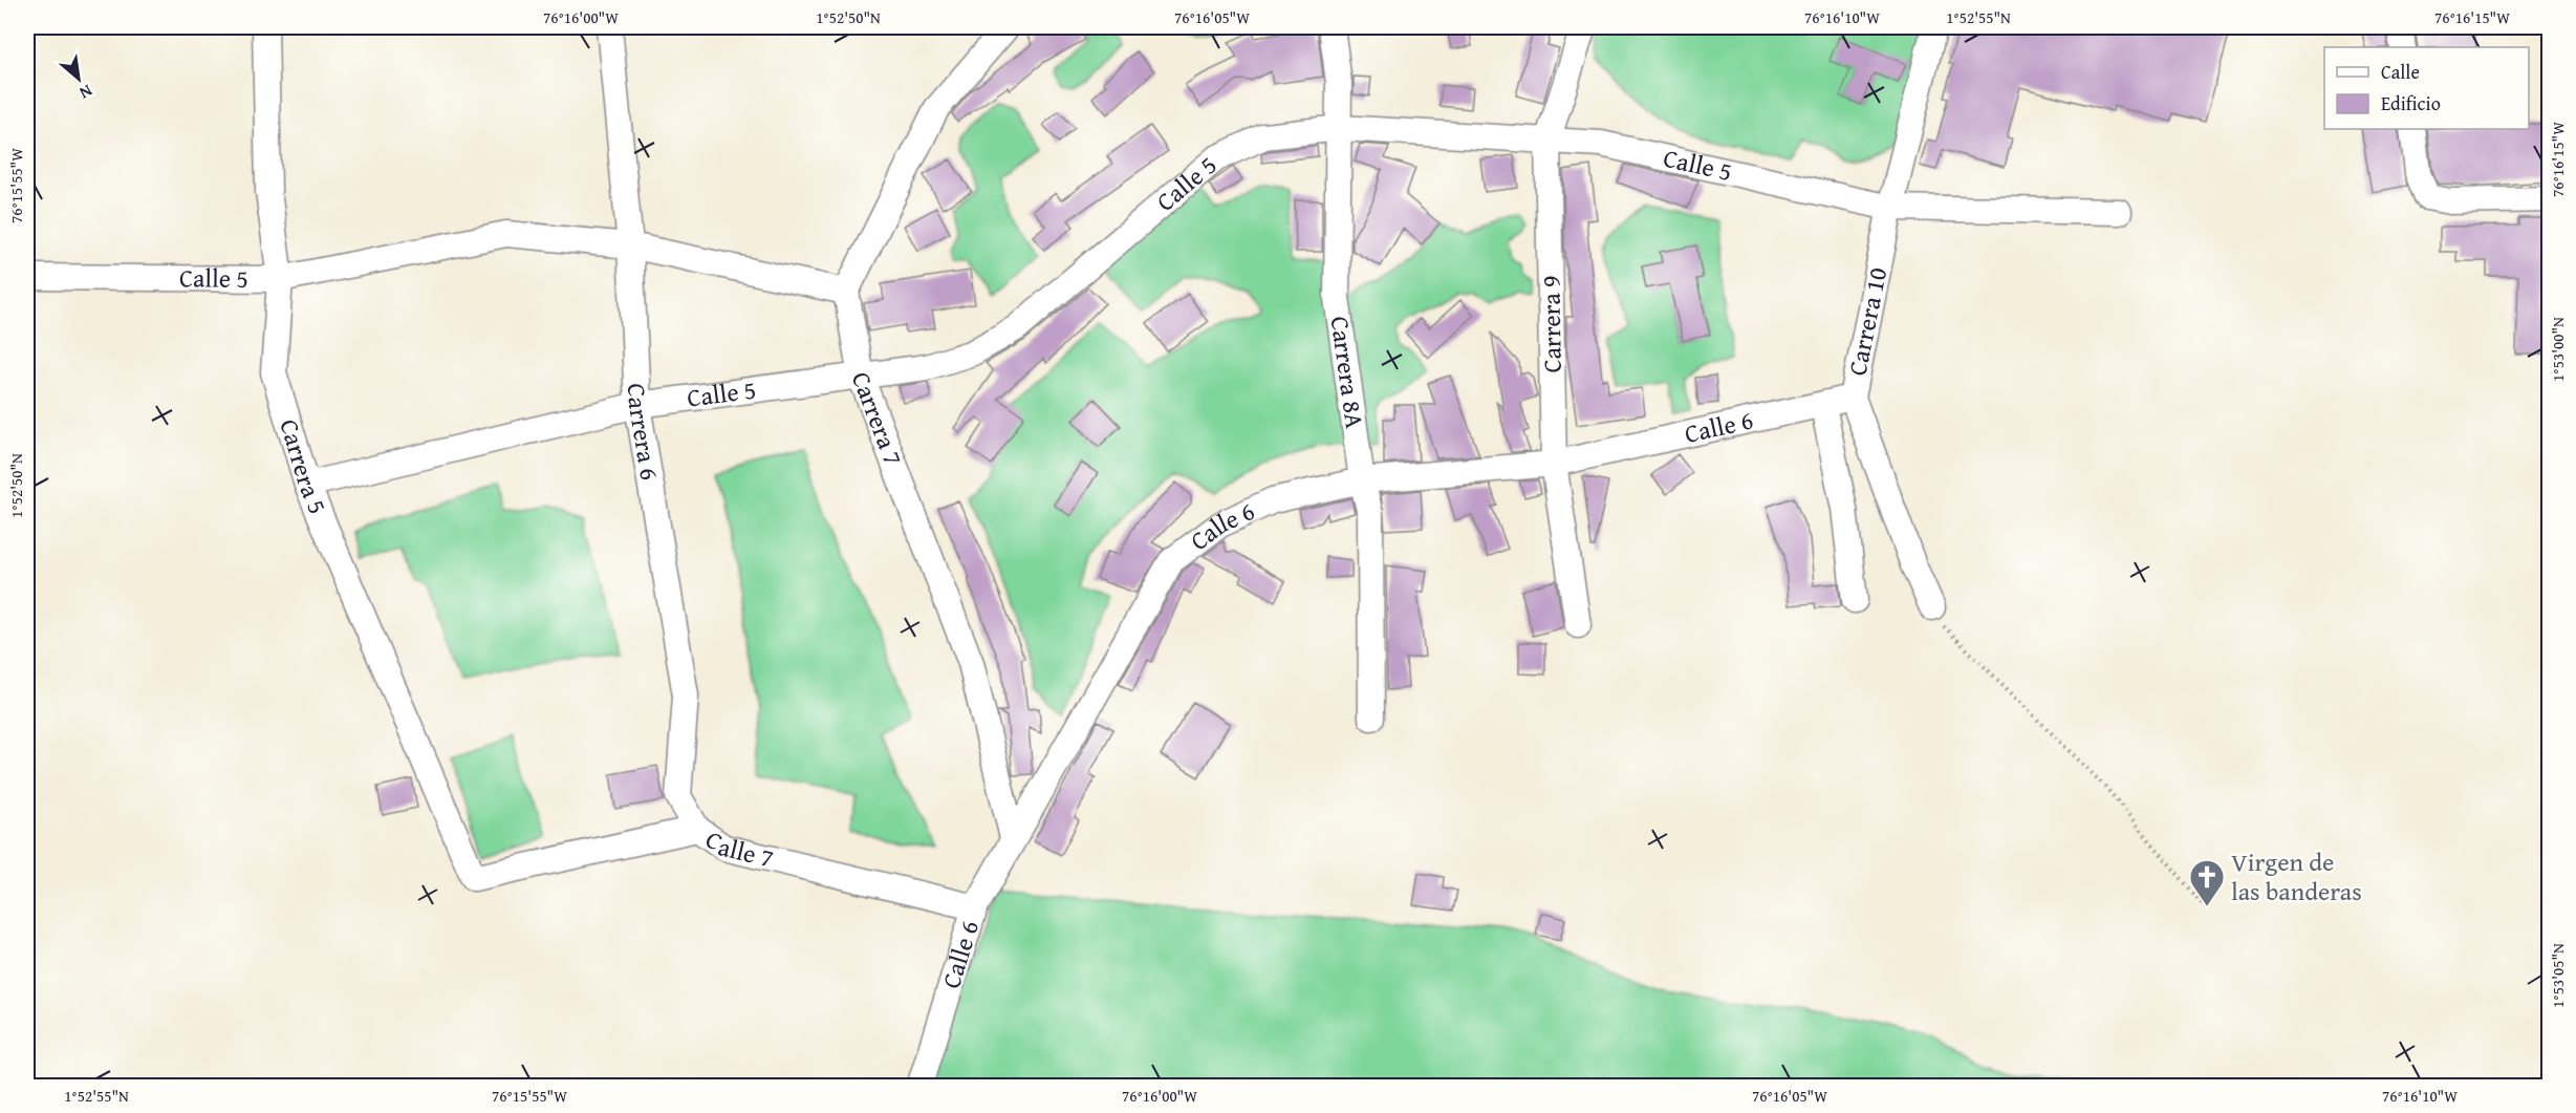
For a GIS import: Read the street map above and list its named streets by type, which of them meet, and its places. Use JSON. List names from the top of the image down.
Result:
{
  "streets": {
    "street": [
      "Calle 5",
      "Carrera 10",
      "Carrera 9",
      "Carrera 8A",
      "Carrera 7",
      "Calle 6",
      "Carrera 6",
      "Carrera 5",
      "Calle 7"
    ]
  },
  "crossings": [
    ["Calle 5", "Carrera 10"],
    ["Calle 5", "Carrera 9"],
    ["Calle 5", "Carrera 8A"],
    ["Calle 5", "Carrera 7"],
    ["Calle 5", "Carrera 6"],
    ["Calle 5", "Carrera 5"],
    ["Carrera 10", "Calle 6"],
    ["Carrera 9", "Calle 6"],
    ["Carrera 8A", "Calle 6"],
    ["Carrera 7", "Calle 6"],
    ["Calle 6", "Calle 7"],
    ["Carrera 6", "Calle 7"],
    ["Carrera 5", "Calle 7"]
  ],
  "places": {
    "church": ["Virgen de las banderas"]
  },
  "legend": ["Calle", "Edificio"],
  "north": "bottom right",
  "coordinates": [
    "76°16'00\"W",
    "1°52'50\"N",
    "76°16'05\"W",
    "76°16'10\"W",
    "1°52'55\"N",
    "76°16'15\"W",
    "76°15'55\"W",
    "1°53'00\"N",
    "1°53'05\"N"
  ]
}
